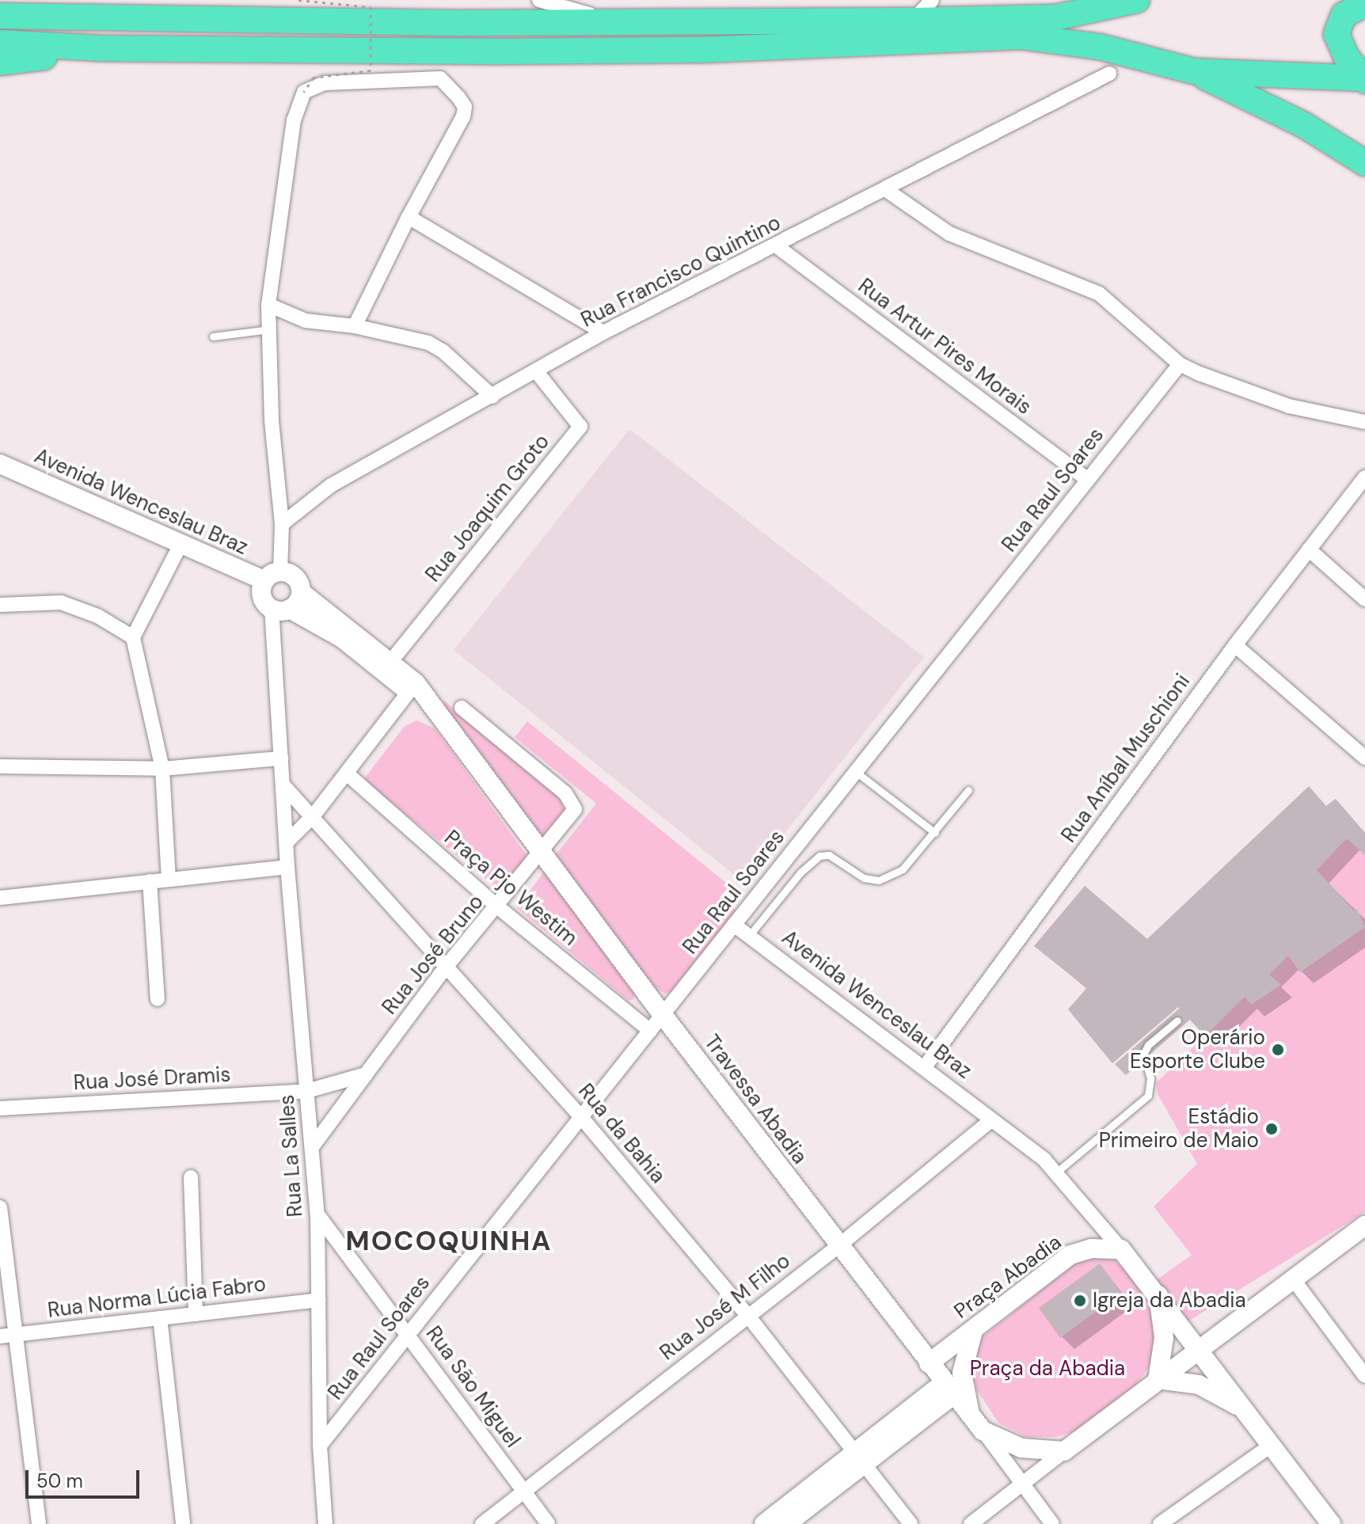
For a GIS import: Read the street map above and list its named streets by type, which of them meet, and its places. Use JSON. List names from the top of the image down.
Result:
{
  "streets": {
    "street": [
      "Rua Francisco Quintino",
      "Rua Artur Pires Morais",
      "Rua Raul Soares",
      "Avenida Wenceslau Braz",
      "Rua Joaquim Groto",
      "Rua Aníbal Muschioni",
      "Praça Pjo Westim",
      "Rua José Bruno",
      "Rua José Dramis",
      "Travessa Abadia",
      "Rua da Bahia",
      "Rua La Salles",
      "Praça Abadia",
      "Rua Norma Lúcia Fabro",
      "Rua José M Filho",
      "Rua São Miguel"
    ]
  },
  "crossings": [
    ["Rua Francisco Quintino", "Rua Artur Pires Morais"],
    ["Rua Francisco Quintino", "Rua Joaquim Groto"],
    ["Rua Francisco Quintino", "Rua La Salles"],
    ["Rua Artur Pires Morais", "Rua Raul Soares"],
    ["Rua Raul Soares", "Avenida Wenceslau Braz"],
    ["Rua Raul Soares", "Praça Pjo Westim"],
    ["Rua Raul Soares", "Travessa Abadia"],
    ["Rua Raul Soares", "Rua da Bahia"],
    ["Rua Raul Soares", "Rua La Salles"],
    ["Rua Raul Soares", "Rua São Miguel"],
    ["Avenida Wenceslau Braz", "Rua Joaquim Groto"],
    ["Avenida Wenceslau Braz", "Rua Aníbal Muschioni"],
    ["Avenida Wenceslau Braz", "Travessa Abadia"],
    ["Avenida Wenceslau Braz", "Rua La Salles"],
    ["Avenida Wenceslau Braz", "Praça Abadia"],
    ["Avenida Wenceslau Braz", "Rua José M Filho"],
    ["Rua Joaquim Groto", "Travessa Abadia"],
    ["Praça Pjo Westim", "Rua José Bruno"],
    ["Rua José Bruno", "Travessa Abadia"],
    ["Rua José Bruno", "Rua da Bahia"],
    ["Rua José Bruno", "Rua La Salles"],
    ["Rua José Dramis", "Rua La Salles"],
    ["Travessa Abadia", "Praça Abadia"],
    ["Travessa Abadia", "Rua José M Filho"],
    ["Rua da Bahia", "Rua La Salles"],
    ["Rua da Bahia", "Rua José M Filho"],
    ["Rua La Salles", "Rua Norma Lúcia Fabro"],
    ["Rua La Salles", "Rua São Miguel"],
    ["Rua José M Filho", "Rua São Miguel"]
  ],
  "districts": ["MOCOQUINHA"],
  "parks": ["Praça da Abadia"],
  "places": ["Operário Esporte Clube", "Estádio Primeiro de Maio", "Igreja da Abadia"],
  "scale_bar": "50 m"
}
